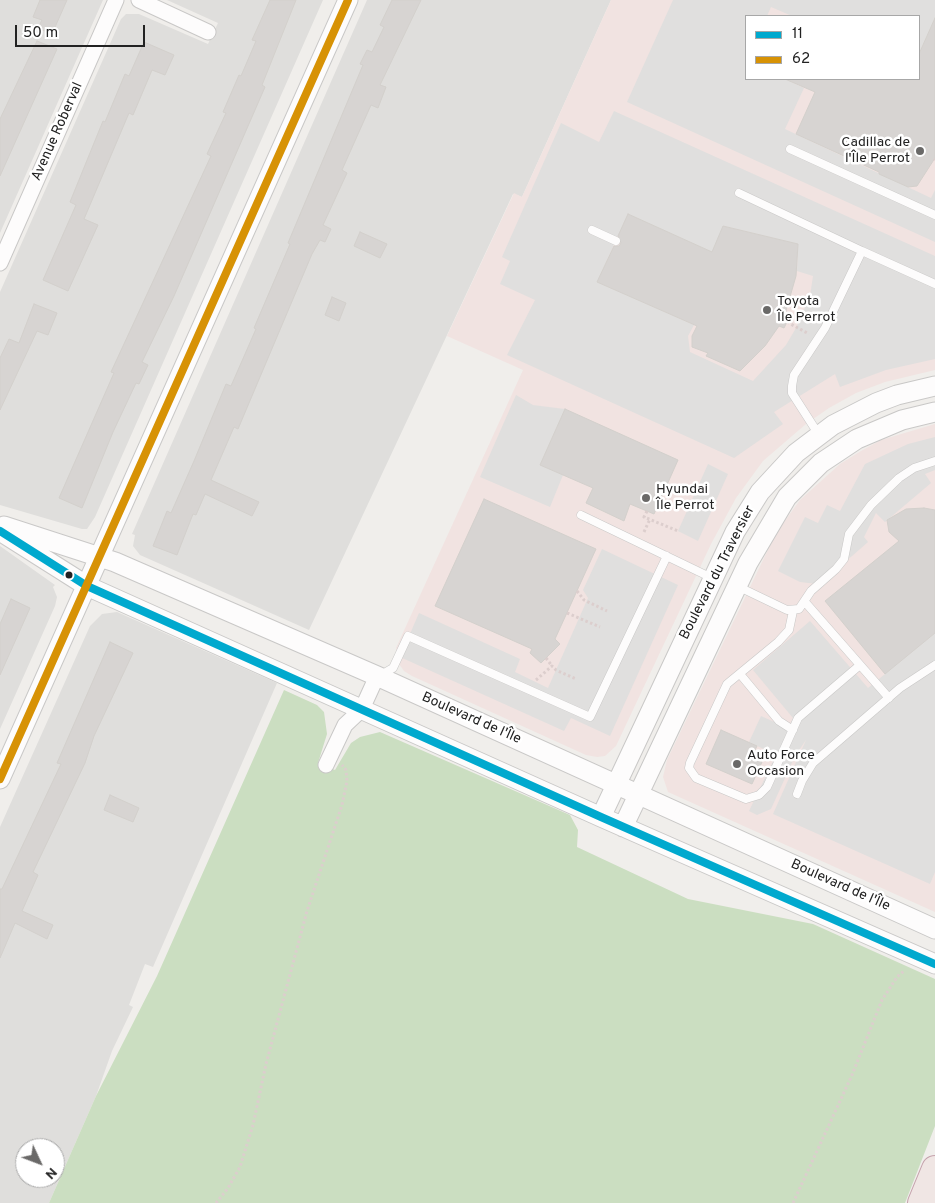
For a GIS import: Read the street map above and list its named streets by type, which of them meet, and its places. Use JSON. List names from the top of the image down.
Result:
{
  "streets": {
    "street": ["Avenue Roberval", "Boulevard du Traversier", "Boulevard de l'Île"]
  },
  "crossings": [
    ["Boulevard du Traversier", "Boulevard de l'Île"]
  ],
  "places": [
    "Cadillac de l'Île Perrot",
    "Toyota Île Perrot",
    "Hyundai Île Perrot",
    "Auto Force Occasion"
  ],
  "lines": ["transit line 62", "transit line 11"],
  "legend": ["11", "62"],
  "scale_bar": "50 m",
  "north": "bottom right"
}
